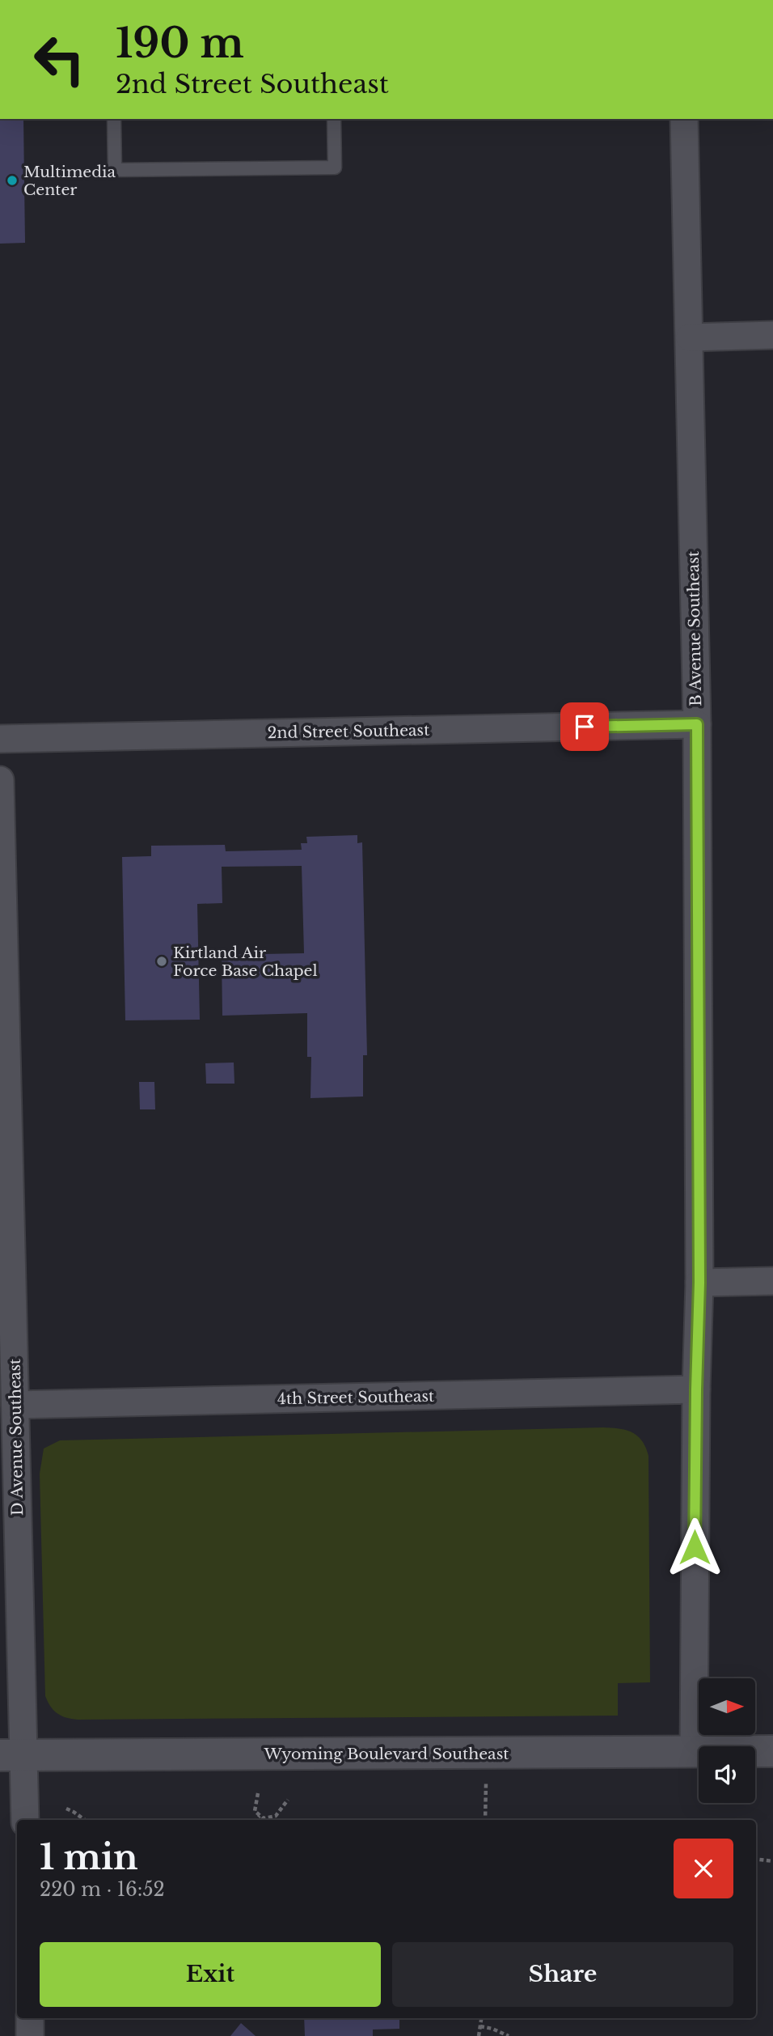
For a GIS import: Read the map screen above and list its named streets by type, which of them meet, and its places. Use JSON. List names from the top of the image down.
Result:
{
  "streets": {
    "main road": ["Wyoming Boulevard Southeast"],
    "street": [
      "B Avenue Southeast",
      "2nd Street Southeast",
      "4th Street Southeast",
      "D Avenue Southeast"
    ]
  },
  "crossings": [
    ["B Avenue Southeast", "2nd Street Southeast"],
    ["B Avenue Southeast", "4th Street Southeast"],
    ["B Avenue Southeast", "Wyoming Boulevard Southeast"],
    ["4th Street Southeast", "D Avenue Southeast"],
    ["D Avenue Southeast", "Wyoming Boulevard Southeast"]
  ],
  "places": ["Multimedia Center", "Kirtland Air Force Base Chapel"],
  "north": "right",
  "page": {
    "turn": ["190 m", "2nd Street Southeast"],
    "heading": ["1 min", "220 m · 16:52"],
    "buttons": ["Exit", "Share"]
  }
}
